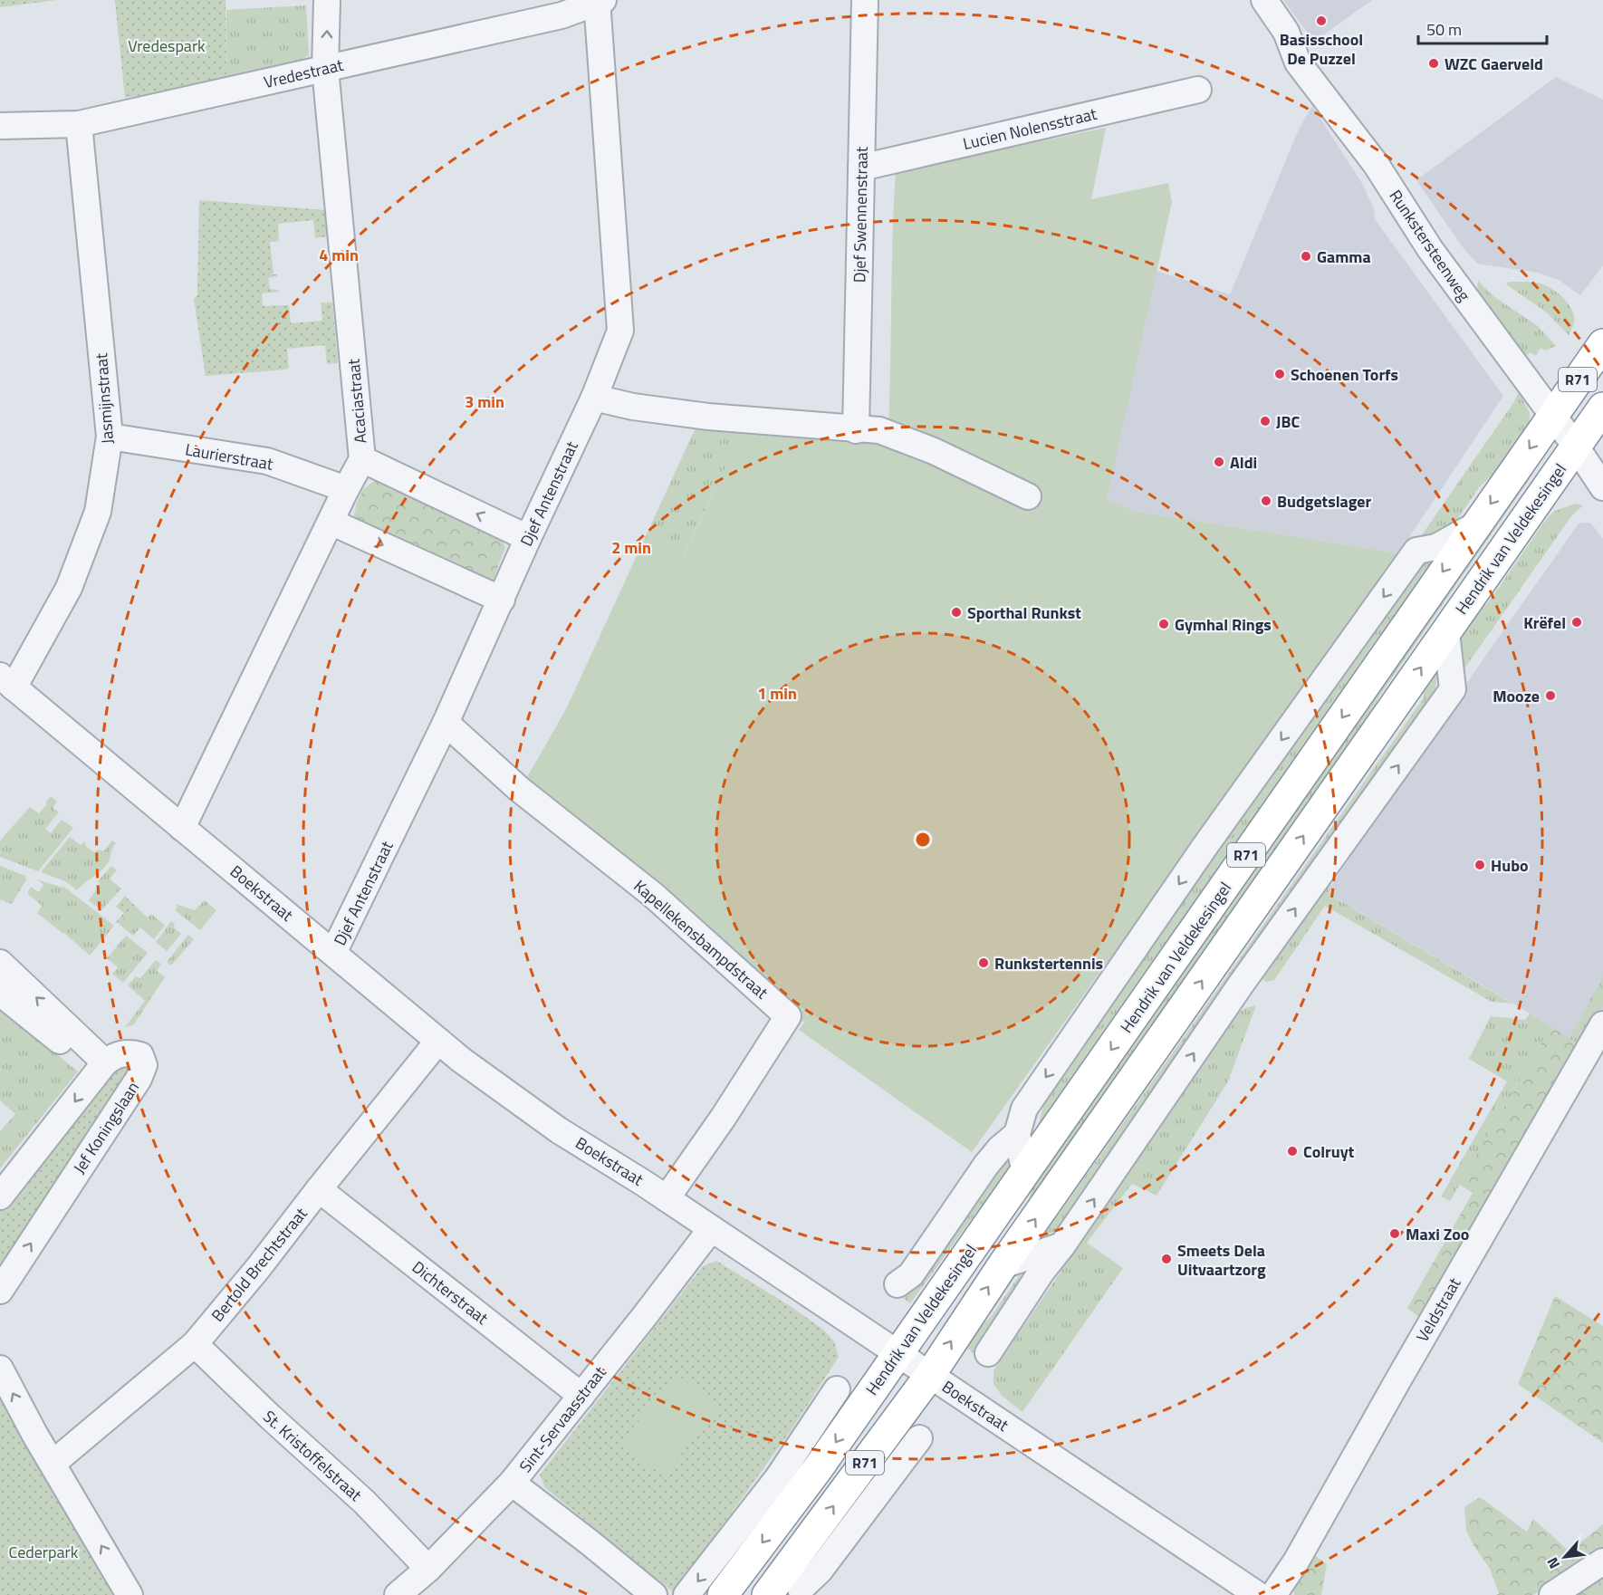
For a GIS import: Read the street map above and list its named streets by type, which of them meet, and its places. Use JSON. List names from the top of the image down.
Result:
{
  "streets": {
    "highway": ["R71", "Hendrik van Veldekesingel"],
    "street": [
      "Vredestraat",
      "Lucien Nolensstraat",
      "Djef Swennenstraat",
      "Runkstersteenweg",
      "Jasmijnstraat",
      "Acaciastraat",
      "Laurierstraat",
      "Djef Antenstraat",
      "Boekstraat",
      "Kapellekensbampdstraat",
      "Jef Koningslaan",
      "Bertold Brechtstraat",
      "Dichterstraat",
      "Veldstraat",
      "Sint-Servaasstraat",
      "St. Kristoffelstraat"
    ]
  },
  "crossings": [
    ["Vredestraat", "Jasmijnstraat"],
    ["Vredestraat", "Acaciastraat"],
    ["Vredestraat", "Djef Antenstraat"],
    ["Lucien Nolensstraat", "Djef Swennenstraat"],
    ["Runkstersteenweg", "R71"],
    ["Runkstersteenweg", "Hendrik van Veldekesingel"],
    ["R71", "Hendrik van Veldekesingel"],
    ["Jasmijnstraat", "Laurierstraat"],
    ["Jasmijnstraat", "Boekstraat"],
    ["Acaciastraat", "Laurierstraat"],
    ["Acaciastraat", "Boekstraat"],
    ["Djef Antenstraat", "Boekstraat"],
    ["Djef Antenstraat", "Kapellekensbampdstraat"],
    ["Hendrik van Veldekesingel", "Boekstraat"],
    ["Boekstraat", "Kapellekensbampdstraat"],
    ["Boekstraat", "Bertold Brechtstraat"],
    ["Boekstraat", "Sint-Servaasstraat"],
    ["Bertold Brechtstraat", "Dichterstraat"],
    ["Bertold Brechtstraat", "St. Kristoffelstraat"],
    ["Dichterstraat", "Sint-Servaasstraat"],
    ["Sint-Servaasstraat", "St. Kristoffelstraat"]
  ],
  "parks": ["Vredespark", "Cederpark"],
  "places": [
    "Basisschool De Puzzel",
    "WZC Gaerveld",
    "Gamma",
    "Schoenen Torfs",
    "JBC",
    "Aldi",
    "Budgetslager",
    "Sporthal Runkst",
    "Krëfel",
    "Gymhal Rings",
    "Mooze",
    "Hubo",
    "Runkstertennis",
    "Colruyt",
    "Maxi Zoo",
    "Smeets Dela Uitvaartzorg"
  ],
  "scale_bar": "50 m",
  "north": "bottom left",
  "rings": [
    "4 min",
    "3 min",
    "2 min",
    "1 min"
  ]
}
